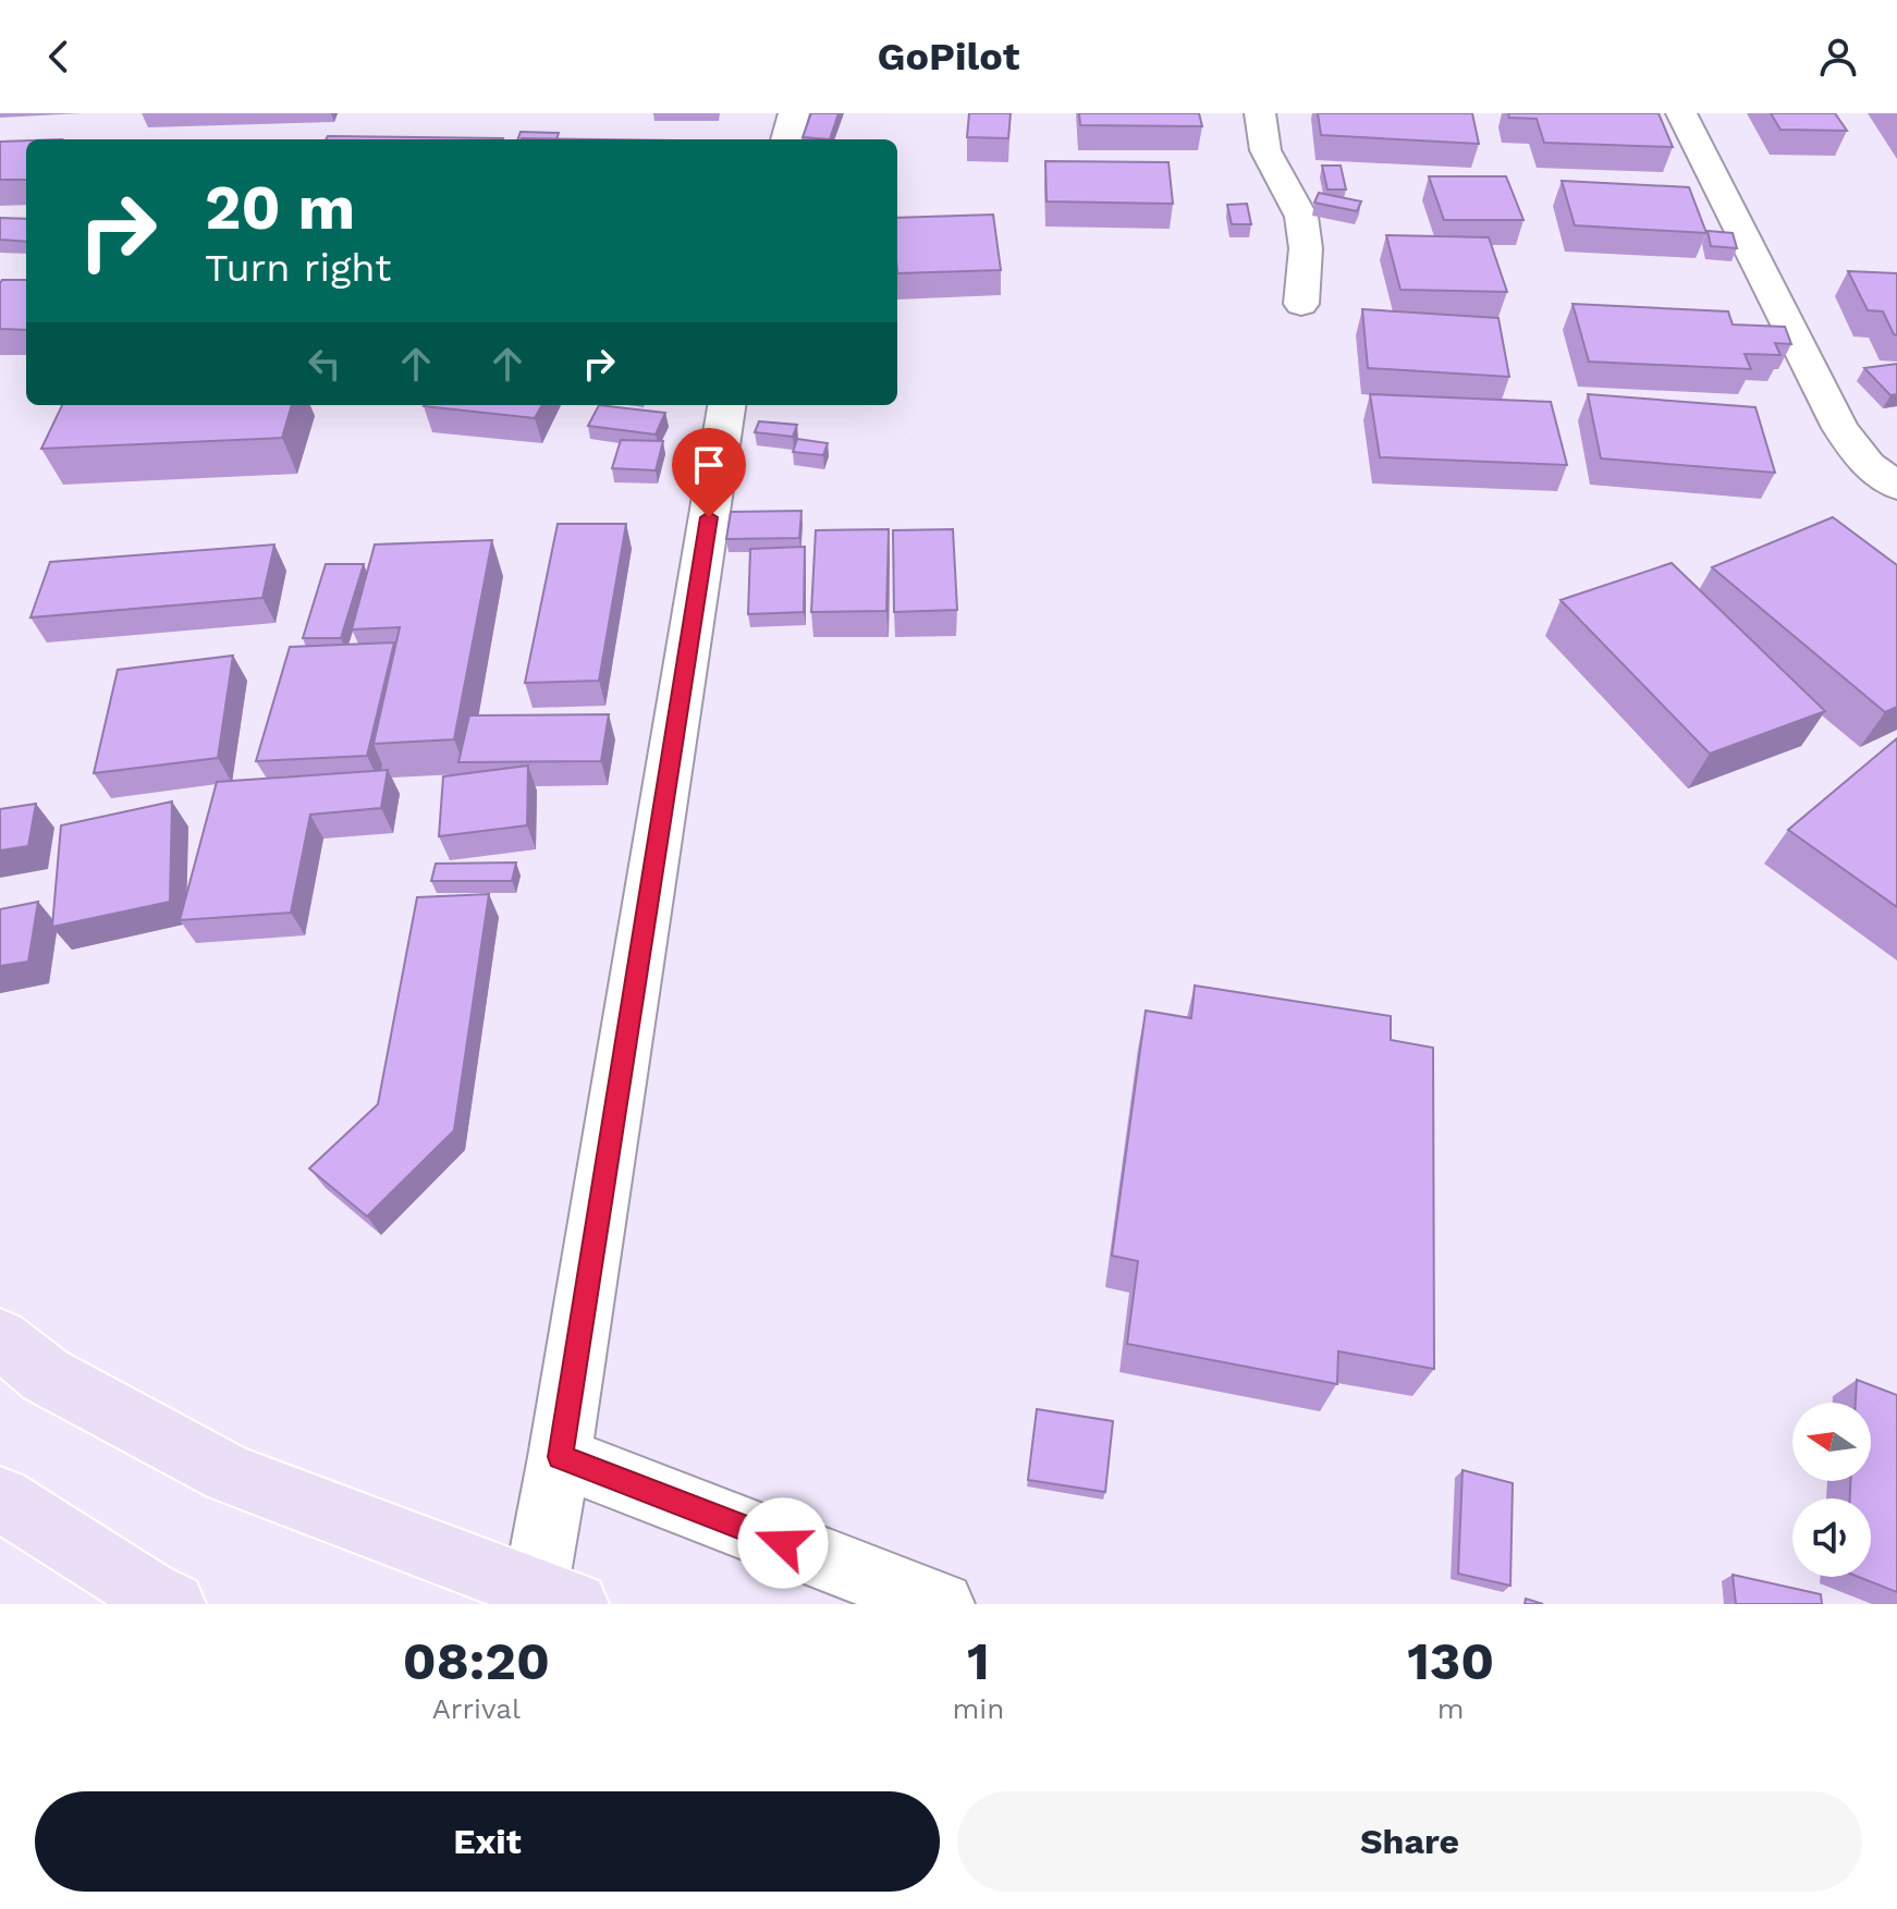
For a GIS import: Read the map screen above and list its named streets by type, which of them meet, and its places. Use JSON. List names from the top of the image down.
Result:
{
  "north": "left",
  "page": {
    "header": "GoPilot",
    "turn": ["20 m", "Turn right"],
    "eta": [
      "08:20",
      "Arrival",
      "1",
      "min",
      "130",
      "m"
    ],
    "buttons": ["Exit", "Share"]
  }
}
